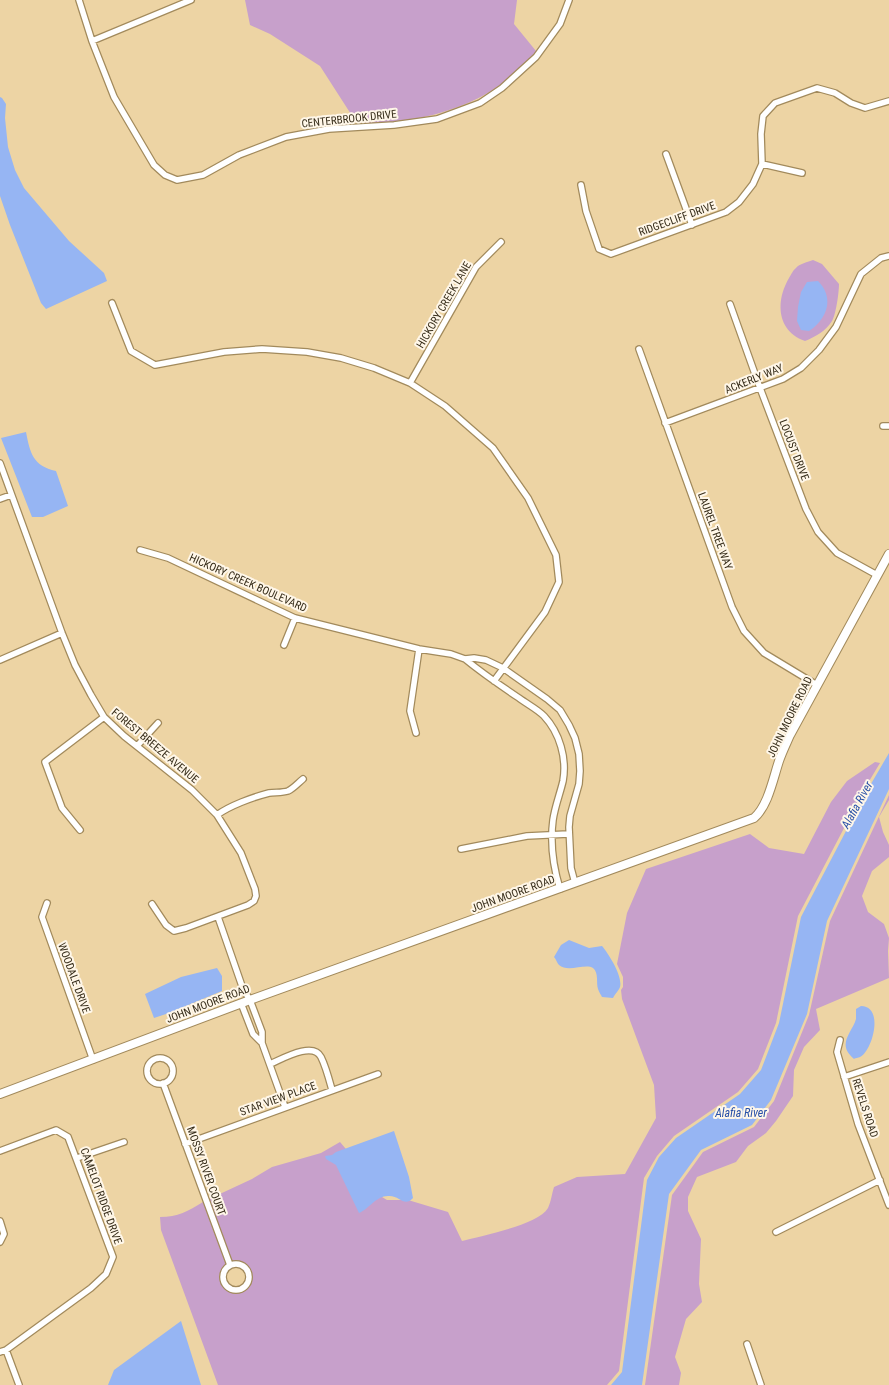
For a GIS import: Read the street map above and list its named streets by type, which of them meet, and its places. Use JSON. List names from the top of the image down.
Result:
{
  "streets": {
    "street": [
      "CENTERBROOK DRIVE",
      "RIDGECLIFF DRIVE",
      "HICKORY CREEK LANE",
      "ACKERLY WAY",
      "LOCUST DRIVE",
      "LAUREL TREE WAY",
      "HICKORY CREEK BOULEVARD",
      "JOHN MOORE ROAD",
      "FOREST BREEZE AVENUE",
      "WOODALE DRIVE",
      "STAR VIEW PLACE",
      "REVELS ROAD",
      "MOSSY RIVER COURT",
      "CAMELOT RIDGE DRIVE"
    ]
  },
  "crossings": [
    ["ACKERLY WAY", "LOCUST DRIVE"],
    ["ACKERLY WAY", "LAUREL TREE WAY"],
    ["LOCUST DRIVE", "JOHN MOORE ROAD"],
    ["LAUREL TREE WAY", "JOHN MOORE ROAD"],
    ["HICKORY CREEK BOULEVARD", "JOHN MOORE ROAD"],
    ["JOHN MOORE ROAD", "WOODALE DRIVE"],
    ["STAR VIEW PLACE", "MOSSY RIVER COURT"]
  ],
  "water": ["Alafia River"]
}
